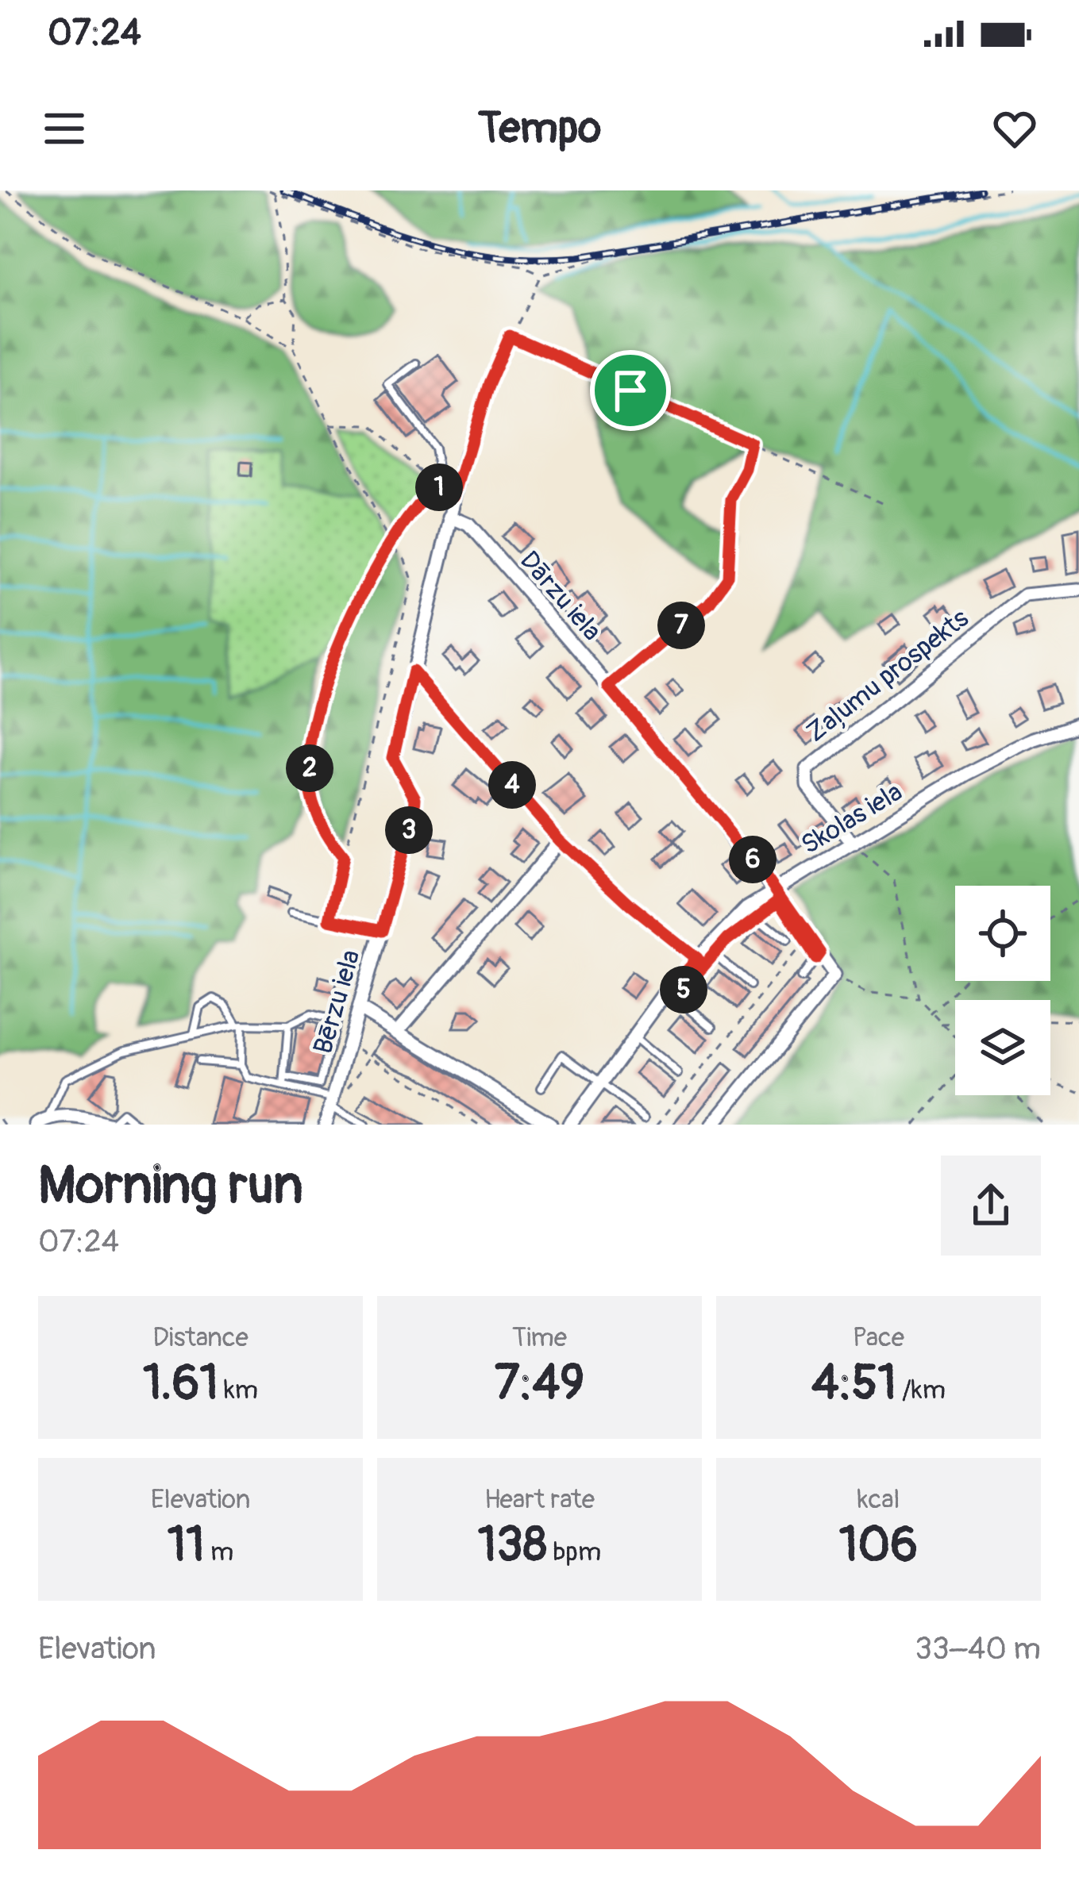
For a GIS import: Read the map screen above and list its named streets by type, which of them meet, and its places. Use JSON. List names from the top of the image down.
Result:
{
  "streets": {
    "street": [
      "Dārzu iela",
      "Zaļumu prospekts",
      "Skolas iela",
      "Bērzu iela"
    ]
  },
  "crossings": [
    ["Dārzu iela", "Skolas iela"],
    ["Dārzu iela", "Bērzu iela"],
    ["Zaļumu prospekts", "Skolas iela"]
  ],
  "page": {
    "status": "07:24",
    "header": "Tempo",
    "pins": [
      "1",
      "7",
      "2",
      "4",
      "3",
      "6",
      "5"
    ],
    "heading": ["Morning run", "07:24"],
    "stats": [
      ["Distance", "1.61 km"],
      ["Time", "7:49"],
      ["Pace", "4:51 /km"],
      ["Elevation", "11 m"],
      ["Heart rate", "138 bpm"],
      ["kcal", "106"]
    ],
    "chart": ["Elevation", "33–40 m"]
  }
}
